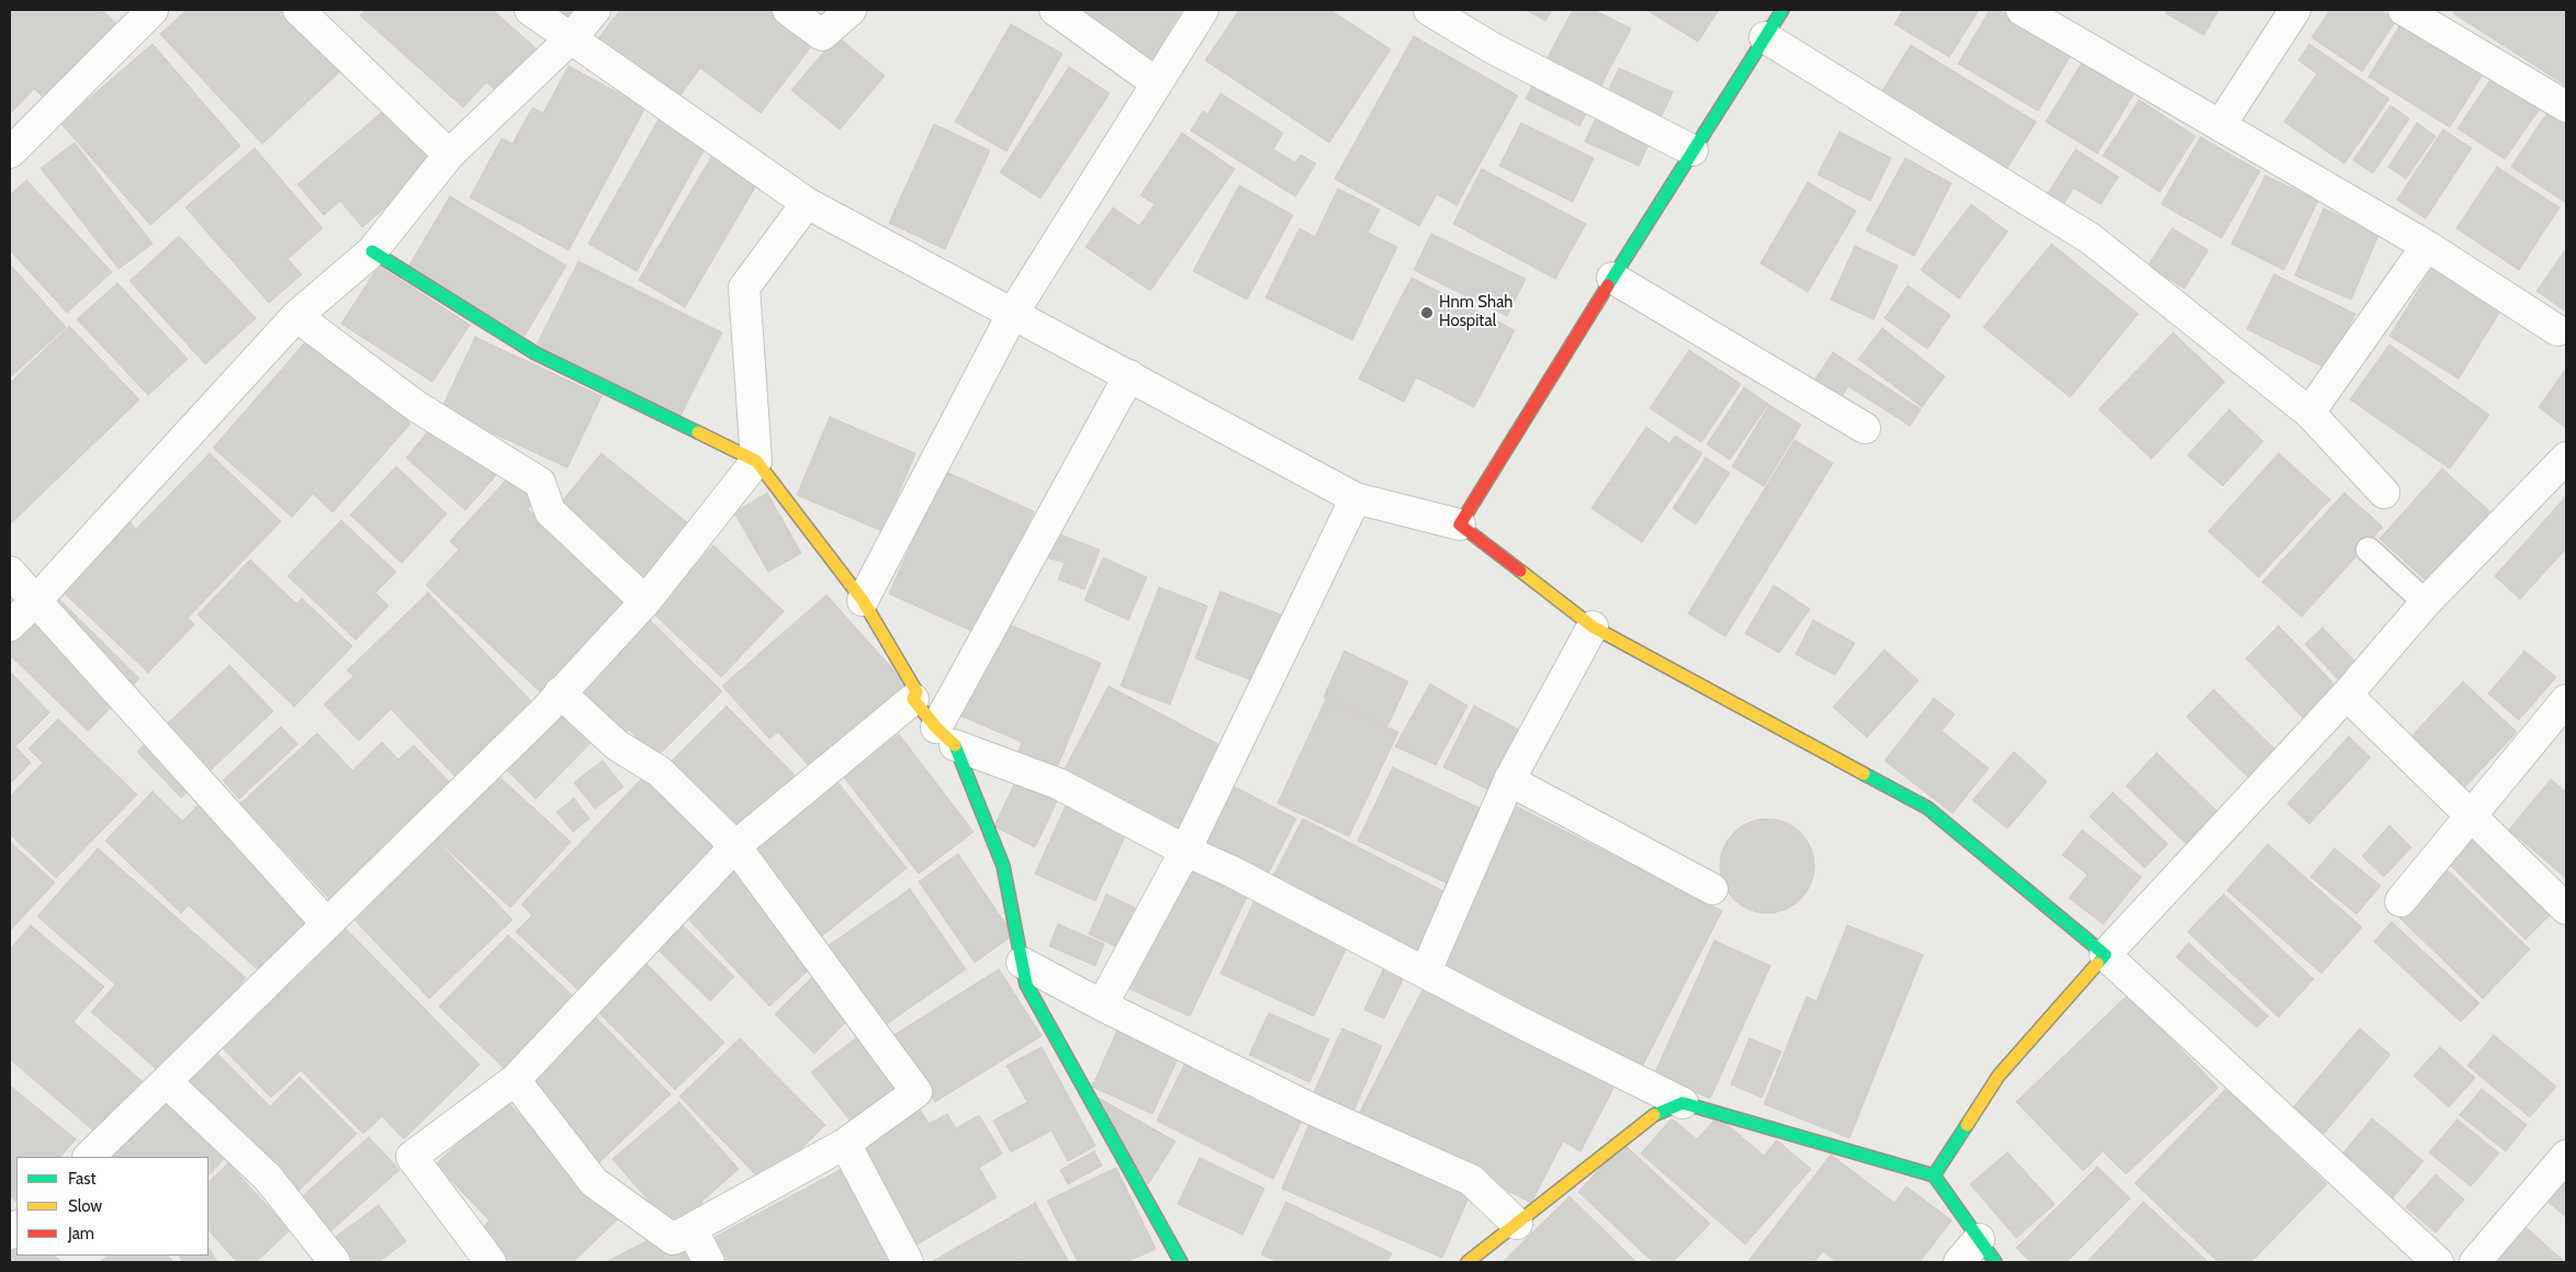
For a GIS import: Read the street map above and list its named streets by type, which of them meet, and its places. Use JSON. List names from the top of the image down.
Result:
{
  "places": ["Hnm Shah Hospital"],
  "legend": ["Fast", "Slow", "Jam"]
}
